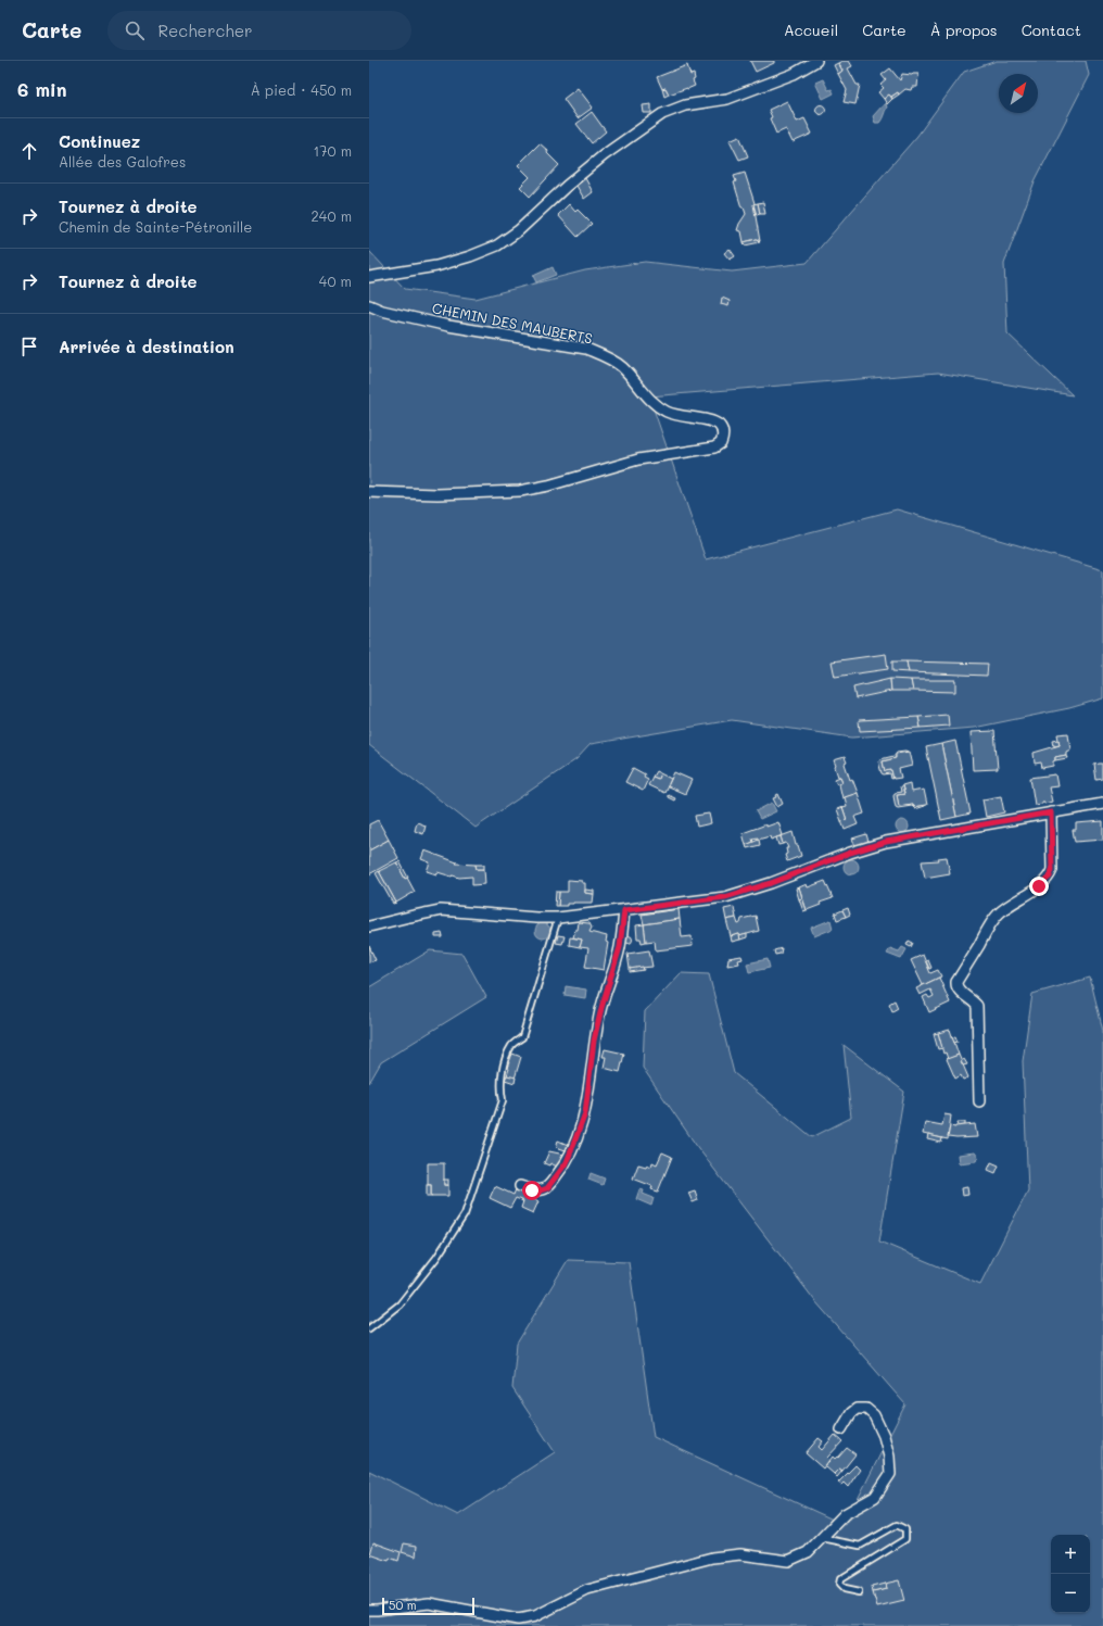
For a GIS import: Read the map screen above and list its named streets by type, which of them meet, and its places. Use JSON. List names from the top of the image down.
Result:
{
  "streets": {
    "street": ["CHEMIN DES MAUBERTS"]
  },
  "scale_bar": "50 m",
  "north": "top right",
  "page": {
    "header": "Carte",
    "search": "Rechercher",
    "nav": [
      "Accueil",
      "Carte",
      "À propos",
      "Contact"
    ],
    "heading": ["6 min", "À pied · 450 m"],
    "list": [
      ["Continuez", "Allée des Galofres", "170 m"],
      ["Tournez à droite", "Chemin de Sainte-Pétronille", "240 m"],
      ["Tournez à droite", "40 m"],
      "Arrivée à destination"
    ],
    "map_buttons": ["+", "−"],
    "scale": "50 m"
  }
}
